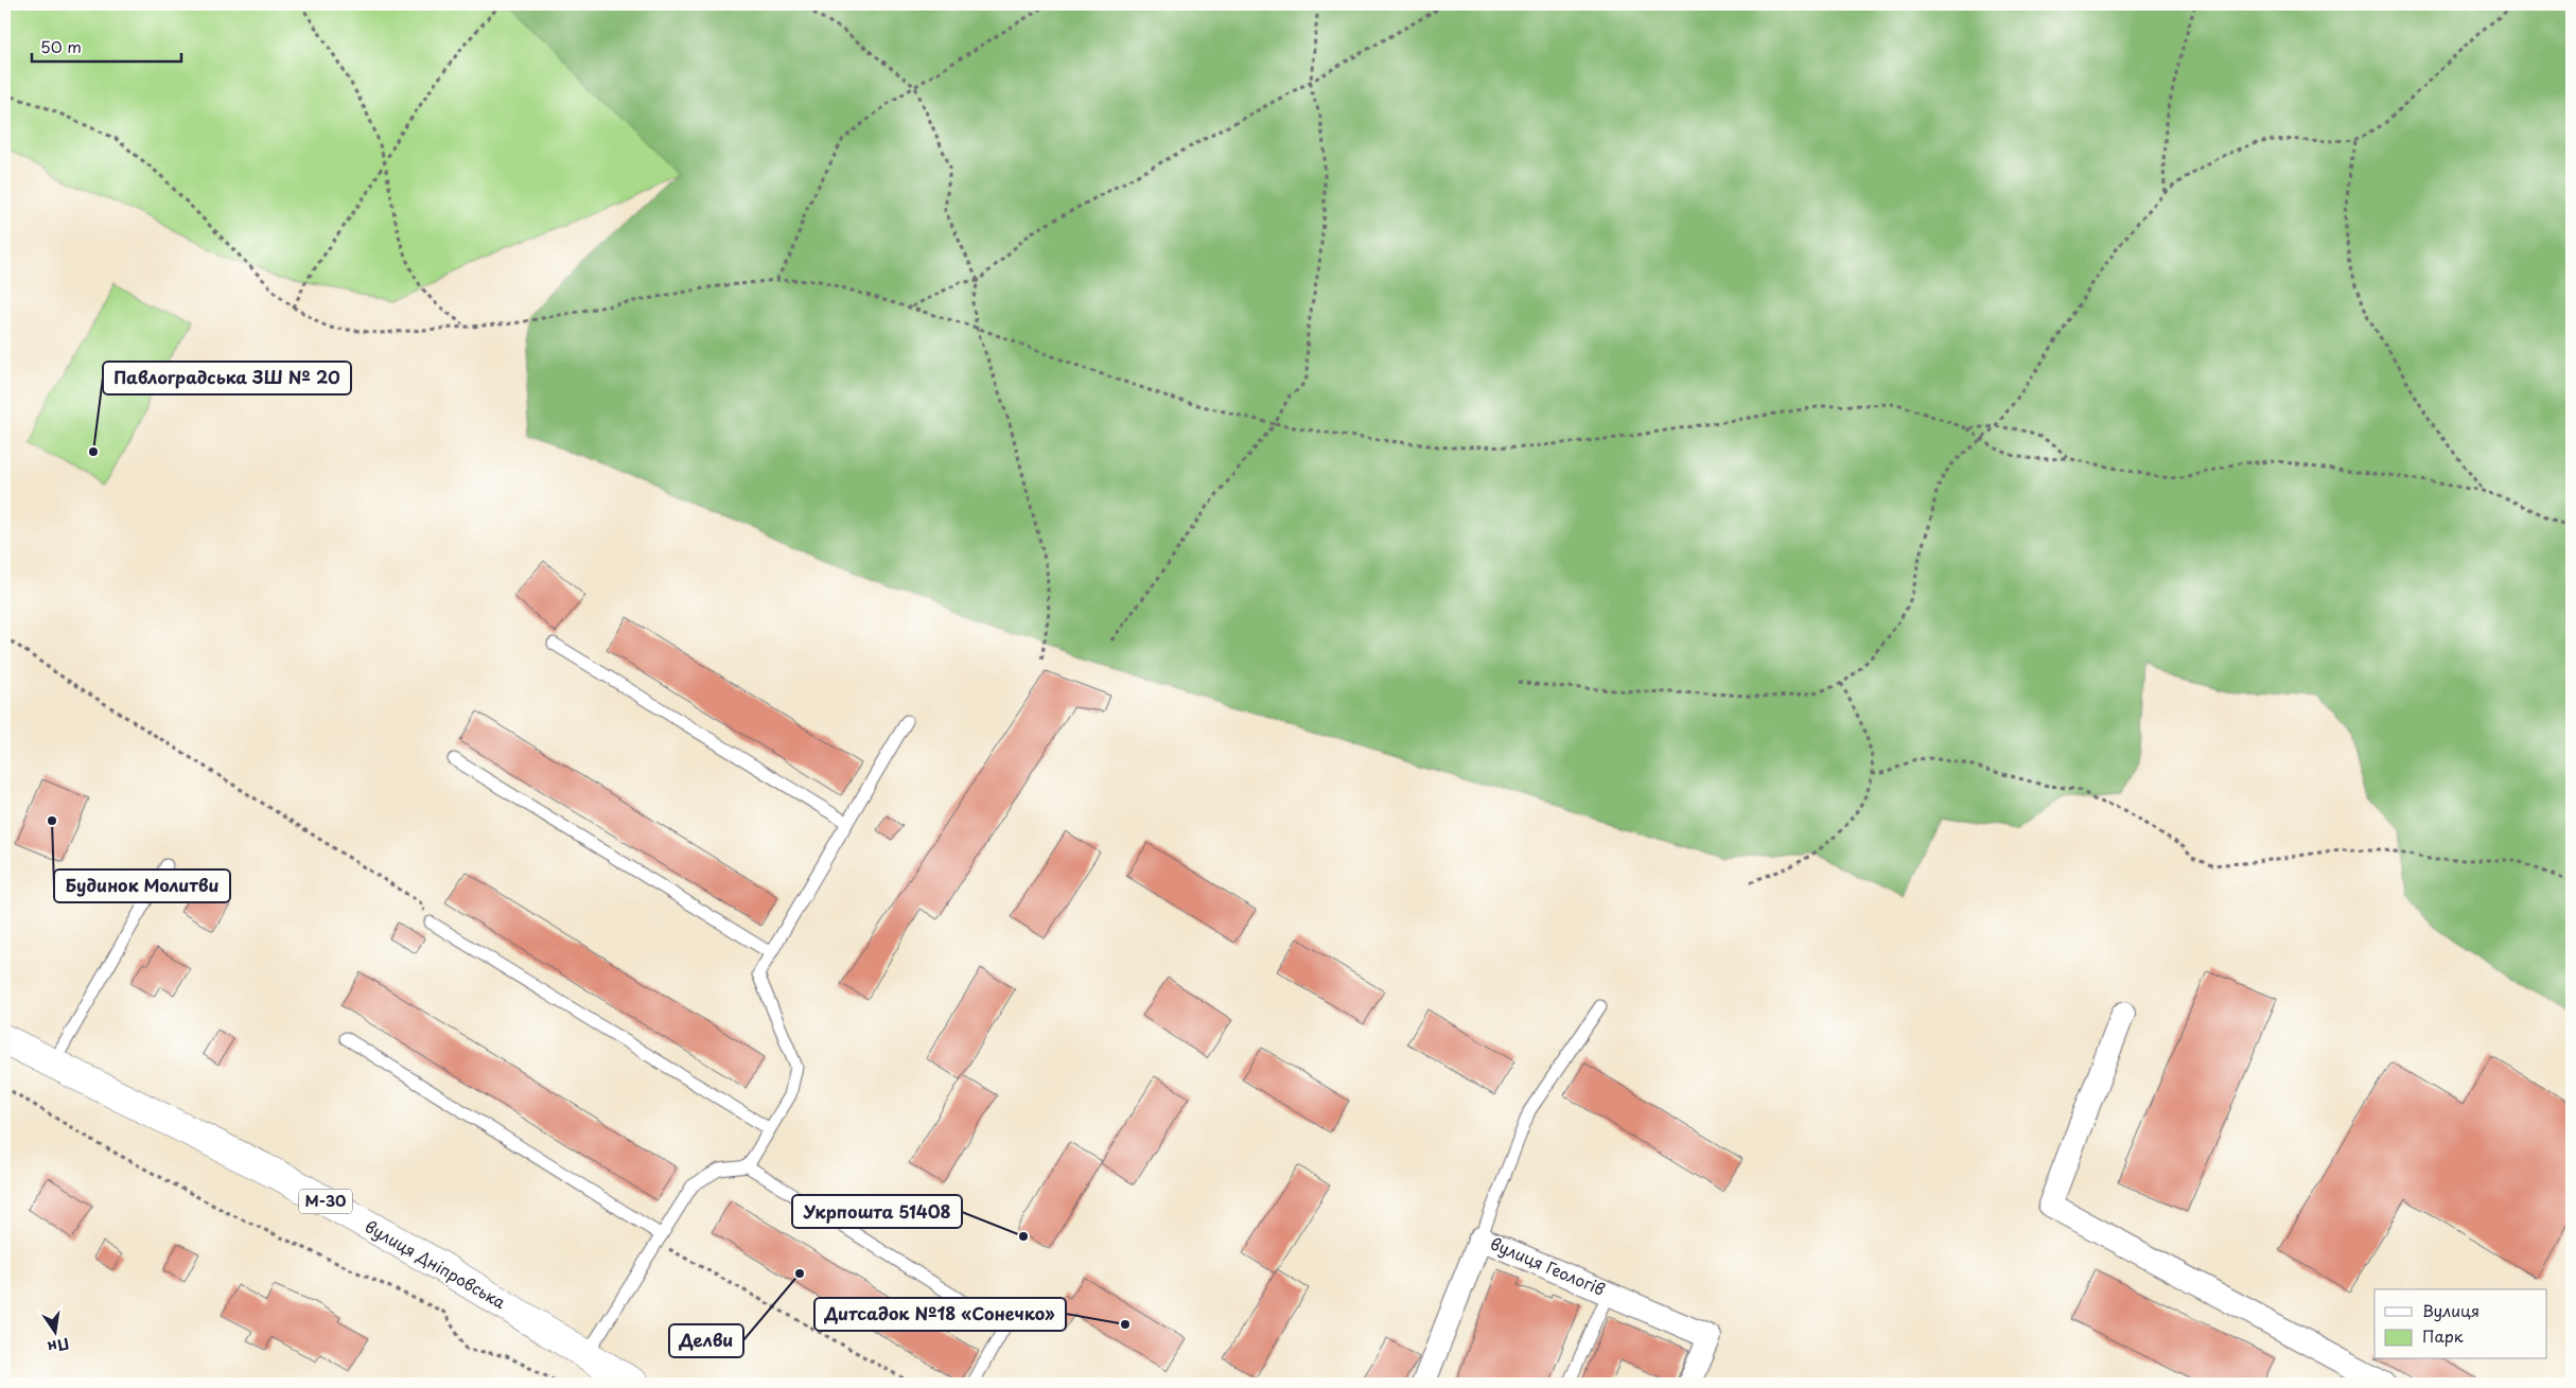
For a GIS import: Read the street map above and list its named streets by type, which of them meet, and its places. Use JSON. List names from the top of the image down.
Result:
{
  "streets": {
    "highway": ["М-30", "вулиця Дніпровська"],
    "street": ["вулиця Геологів"]
  },
  "places": [
    "Павлоградська ЗШ № 20",
    "Будинок Молитви",
    "Укрпошта 51408",
    "Делви",
    "Дитсадок №18 «Сонечко»"
  ],
  "legend": ["Вулиця", "Парк"],
  "scale_bar": "50 m",
  "north": "bottom"
}
